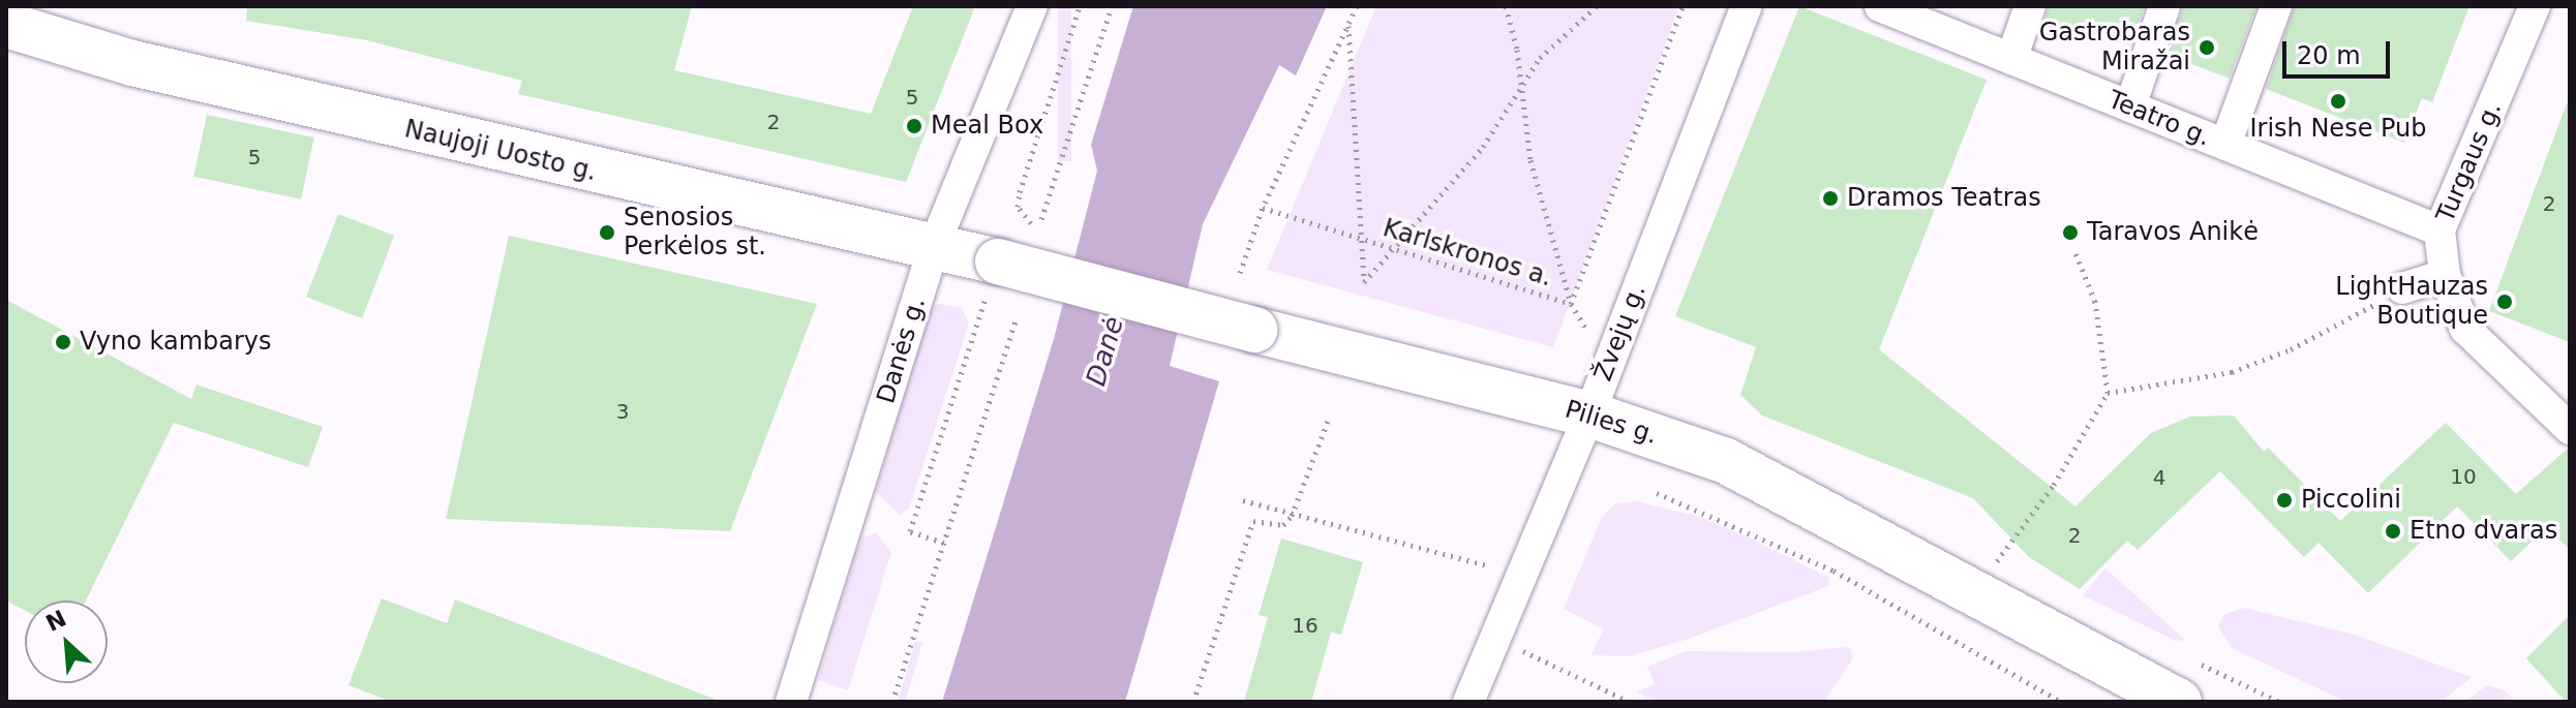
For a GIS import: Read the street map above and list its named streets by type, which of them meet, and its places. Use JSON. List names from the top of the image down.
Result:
{
  "streets": {
    "main road": ["Naujoji Uosto g.", "Pilies g."],
    "street": [
      "Teatro g.",
      "Turgaus g.",
      "Žvejų g.",
      "Danės g."
    ],
    "path": ["Karlskronos a."]
  },
  "crossings": [
    ["Teatro g.", "Turgaus g."],
    ["Naujoji Uosto g.", "Danės g."],
    ["Naujoji Uosto g.", "Pilies g."],
    ["Žvejų g.", "Pilies g."]
  ],
  "water": ["Danė"],
  "places": [
    "Gastrobaras Miražai",
    "Irish Nese Pub",
    "Meal Box",
    "Dramos Teatras",
    "Senosios Perkėlos st.",
    "Taravos Anikė",
    "LightHauzas Boutique",
    "Vyno kambarys",
    "Piccolini",
    "Etno dvaras"
  ],
  "house_numbers": [
    "5",
    "2",
    "5",
    "2",
    "3",
    "10",
    "4",
    "2",
    "16"
  ],
  "scale_bar": "20 m",
  "north": "top left"
}
